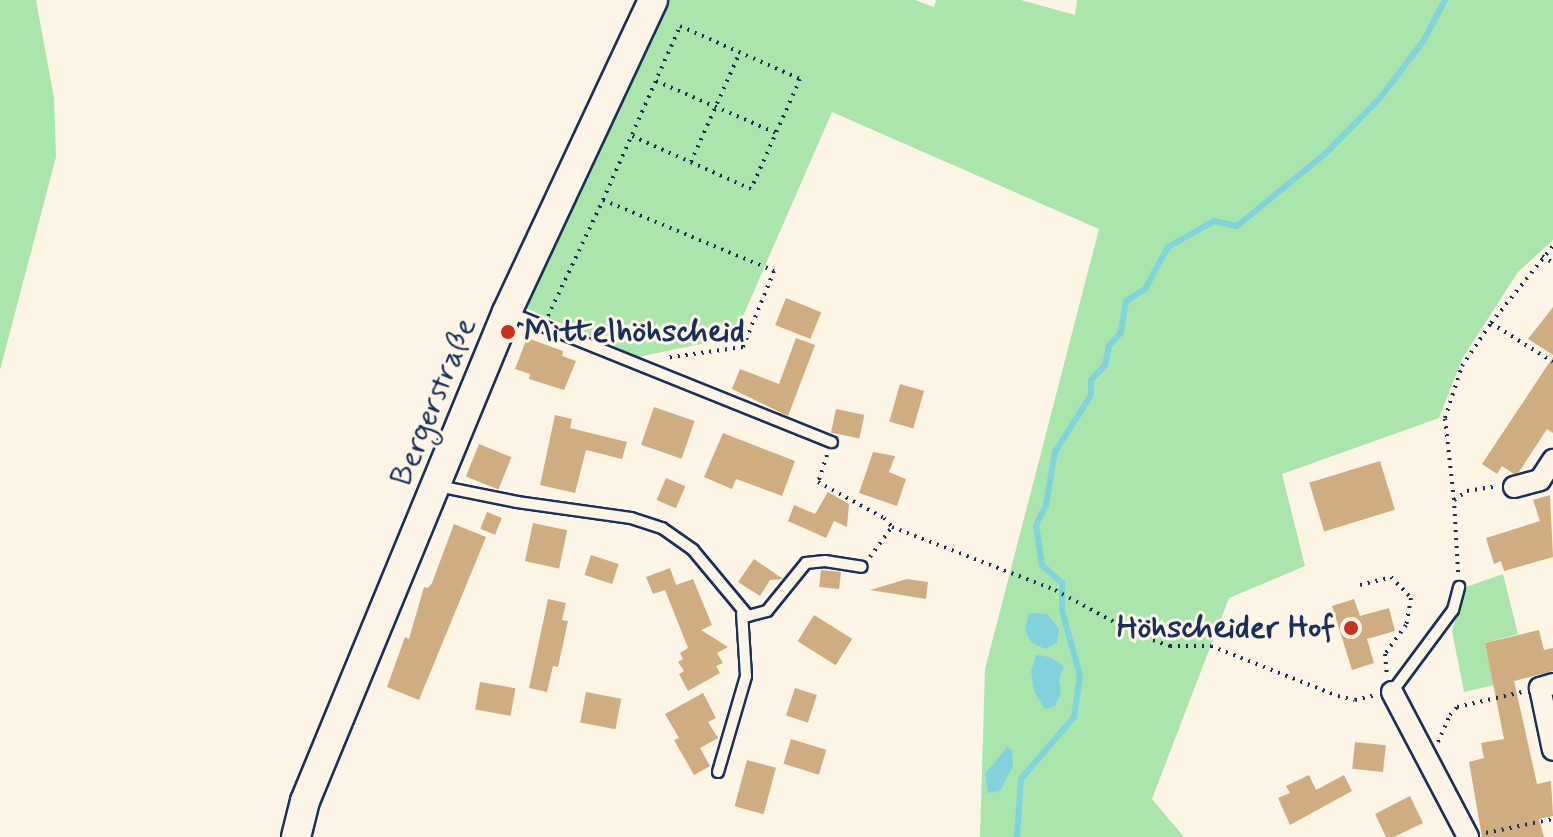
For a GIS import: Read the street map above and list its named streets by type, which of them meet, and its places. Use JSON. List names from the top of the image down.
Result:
{
  "streets": {
    "street": ["Bergerstraße"]
  },
  "places": ["Mittelhöhscheid", "Höhscheider Hof"]
}
